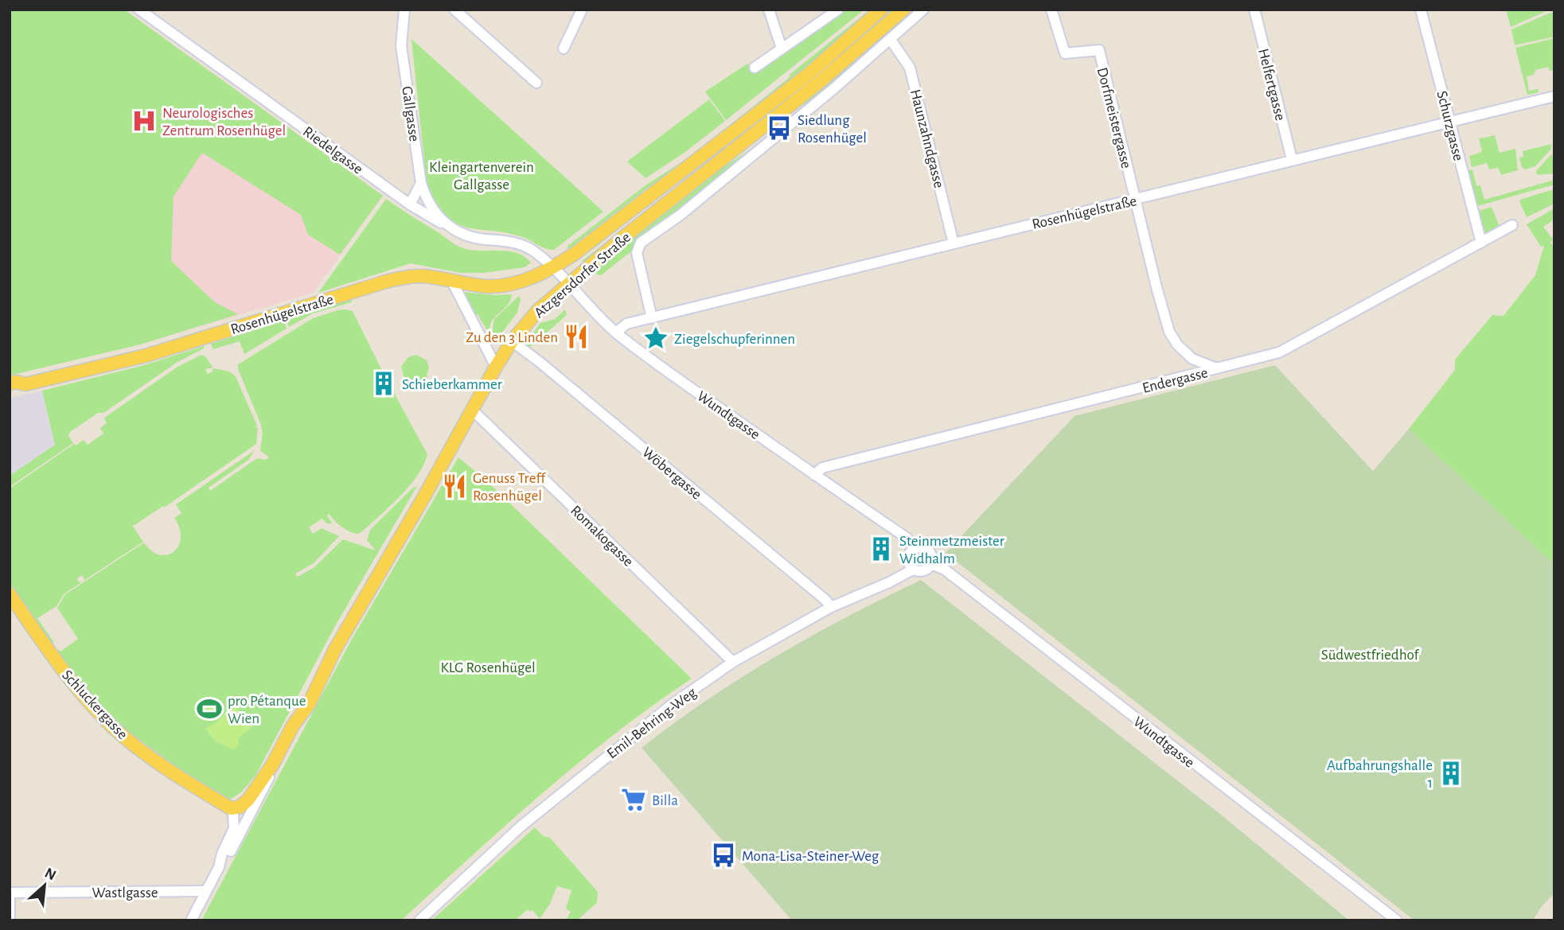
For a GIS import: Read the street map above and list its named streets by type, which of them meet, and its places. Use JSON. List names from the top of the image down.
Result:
{
  "streets": {
    "main road": ["Rosenhügelstraße", "Atzgersdorfer Straße", "Schluckergasse"],
    "street": [
      "Helfertgasse",
      "Gallgasse",
      "Dorfmeistergasse",
      "Schurzgasse",
      "Haunzahndgasse",
      "Riedelgasse",
      "Endergasse",
      "Wundtgasse",
      "Wöbergasse",
      "Romakogasse",
      "Emil-Behring-Weg",
      "Wastlgasse"
    ]
  },
  "crossings": [
    ["Helfertgasse", "Rosenhügelstraße"],
    ["Gallgasse", "Riedelgasse"],
    ["Gallgasse", "Rosenhügelstraße"],
    ["Gallgasse", "Atzgersdorfer Straße"],
    ["Gallgasse", "Wundtgasse"],
    ["Dorfmeistergasse", "Rosenhügelstraße"],
    ["Dorfmeistergasse", "Endergasse"],
    ["Schurzgasse", "Rosenhügelstraße"],
    ["Schurzgasse", "Endergasse"],
    ["Haunzahndgasse", "Rosenhügelstraße"],
    ["Rosenhügelstraße", "Atzgersdorfer Straße"],
    ["Rosenhügelstraße", "Wundtgasse"],
    ["Atzgersdorfer Straße", "Wundtgasse"],
    ["Atzgersdorfer Straße", "Wöbergasse"],
    ["Atzgersdorfer Straße", "Romakogasse"],
    ["Atzgersdorfer Straße", "Schluckergasse"],
    ["Atzgersdorfer Straße", "Wastlgasse"],
    ["Endergasse", "Wundtgasse"],
    ["Wundtgasse", "Emil-Behring-Weg"],
    ["Wöbergasse", "Emil-Behring-Weg"],
    ["Romakogasse", "Emil-Behring-Weg"]
  ],
  "parks": ["Kleingartenverein Gallgasse", "Südwestfriedhof", "KLG Rosenhügel"],
  "places": {
    "hospital": ["Neurologisches Zentrum Rosenhügel"],
    "bus stop": ["Siedlung Rosenhügel", "Mona-Lisa-Steiner-Weg"],
    "restaurant": ["Zu den 3 Linden", "Genuss Treff Rosenhügel"],
    "place": ["Ziegelschupferinnen"],
    "building": ["Schieberkammer", "Steinmetzmeister Widhalm", "Aufbahrungshalle 1"],
    "sports": ["pro Pétanque Wien"],
    "supermarket": ["Billa"]
  },
  "north": "top right"
}
